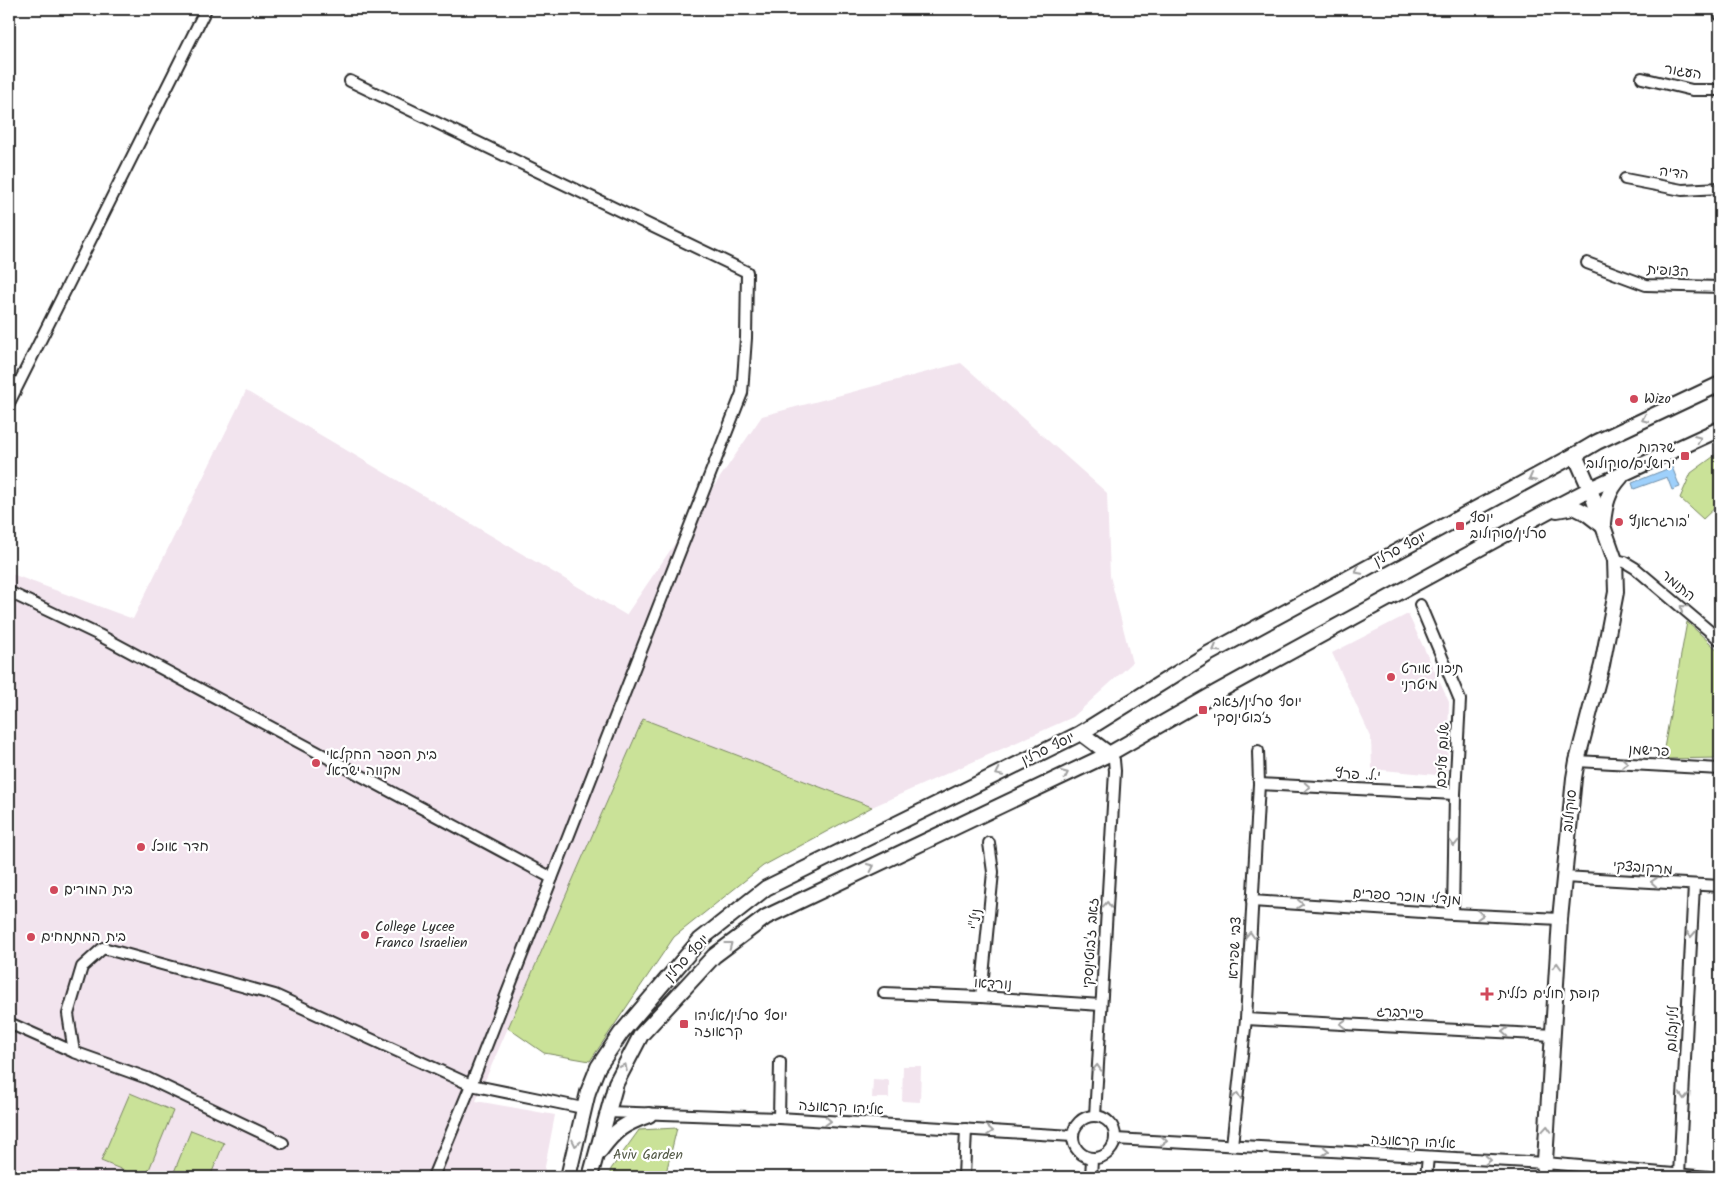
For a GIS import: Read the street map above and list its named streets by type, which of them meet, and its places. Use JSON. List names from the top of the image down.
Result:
{
  "streets": {
    "main road": ["יוסף סרלין", "סוקולוב"],
    "street": [
      "העגור",
      "הדיה",
      "הצופית",
      "התומר",
      "פרישמן",
      "שלום עליכם",
      "י.ל. פרץ",
      "מרקובצקי",
      "מנדלי מוכר ספרים",
      "ניל\"י",
      "זאב ז'בוטינסקי",
      "צבי שפירא",
      "נורדאו",
      "פיירברג",
      "לילינבלום",
      "אליהו קראוזה"
    ]
  },
  "crossings": [
    ["יוסף סרלין", "סוקולוב"],
    ["יוסף סרלין", "זאב ז'בוטינסקי"],
    ["יוסף סרלין", "אליהו קראוזה"],
    ["התומר", "סוקולוב"],
    ["פרישמן", "סוקולוב"],
    ["שלום עליכם", "י.ל. פרץ"],
    ["שלום עליכם", "מנדלי מוכר ספרים"],
    ["י.ל. פרץ", "צבי שפירא"],
    ["סוקולוב", "מרקובצקי"],
    ["סוקולוב", "מנדלי מוכר ספרים"],
    ["סוקולוב", "פיירברג"],
    ["סוקולוב", "אליהו קראוזה"],
    ["מרקובצקי", "לילינבלום"],
    ["מנדלי מוכר ספרים", "צבי שפירא"],
    ["ניל\"י", "נורדאו"],
    ["זאב ז'בוטינסקי", "נורדאו"],
    ["זאב ז'בוטינסקי", "אליהו קראוזה"],
    ["צבי שפירא", "פיירברג"],
    ["צבי שפירא", "אליהו קראוזה"],
    ["לילינבלום", "אליהו קראוזה"]
  ],
  "one_way": [
    "התומר",
    "פרישמן",
    "שלום עליכם",
    "י.ל. פרץ",
    "מרקובצקי",
    "מנדלי מוכר ספרים",
    "זאב ז'בוטינסקי",
    "צבי שפירא",
    "פיירברג",
    "לילינבלום",
    "אליהו קראוזה"
  ],
  "parks": ["Aviv Garden"],
  "places": {
    "other": [
      "Wizo",
      "בורגראנץ'",
      "תיכון אורט מיטרני",
      "בית הספר החקלאי מקווה ישראל",
      "חדר אוכל",
      "בית המורים",
      "College Lycee Franco Israelien",
      "בית המתמחים"
    ],
    "transit": [
      "שדרות ירושלים/סוקולוב",
      "יוסף סרלין/סוקולוב",
      "יוסף סרלין/זאב ז׳בוטינסקי",
      "יוסף סרלין/אליהו קראוזה"
    ],
    "health": ["קופת חולים כללית"]
  }
}
